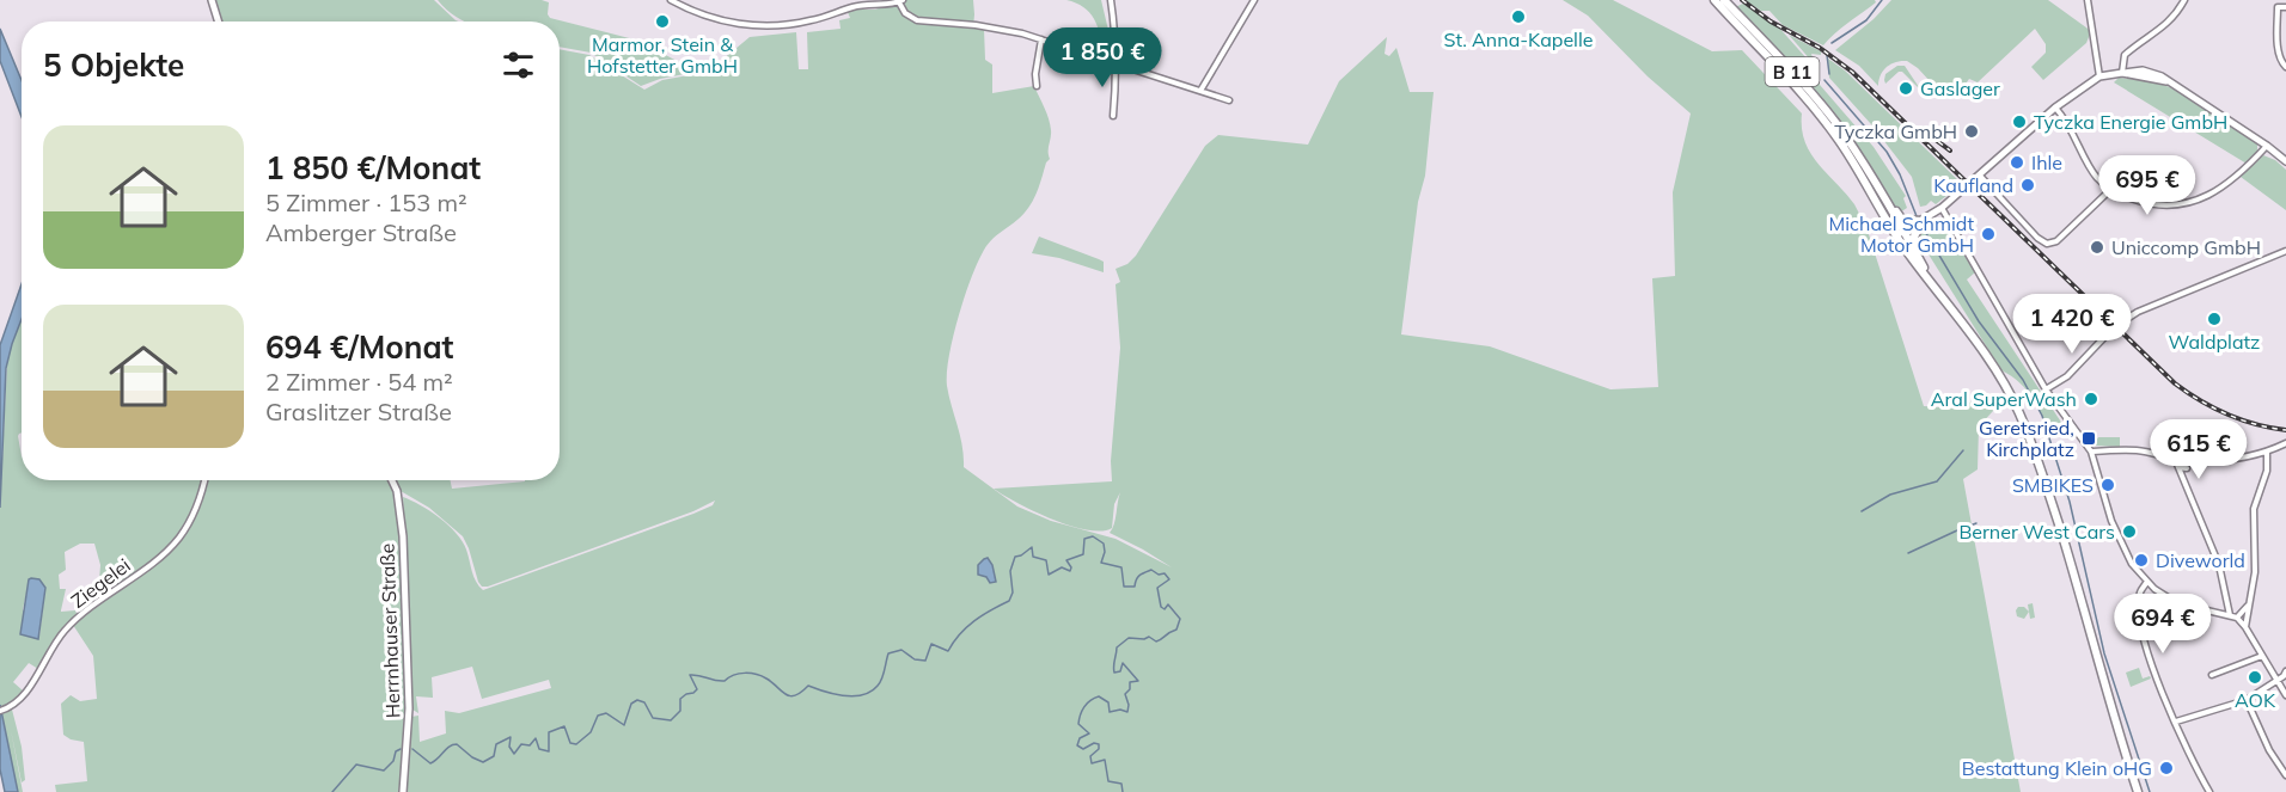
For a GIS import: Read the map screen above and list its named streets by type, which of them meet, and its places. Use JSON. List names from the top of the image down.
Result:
{
  "streets": {
    "main road": ["B 11"],
    "street": ["Ziegelei", "Herrnhauser Straße"]
  },
  "places": {
    "other": [
      "St. Anna-Kapelle",
      "Marmor, Stein & Hofstetter GmbH",
      "Gaslager",
      "Tyczka Energie GmbH",
      "Tyczka GmbH",
      "Ihle",
      "Kaufland",
      "Michael Schmidt Motor GmbH",
      "Uniccomp GmbH",
      "Waldplatz",
      "Aral SuperWash",
      "SMBIKES",
      "Berner West Cars",
      "Diveworld",
      "AOK",
      "Bestattung Klein oHG"
    ],
    "transit": ["Geretsried, Kirchplatz"]
  },
  "page": {
    "heading": "5 Objekte",
    "price": [
      "1 850 €",
      "695 €",
      "1 420 €",
      "615 €",
      "694 €"
    ],
    "list": [
      {
        "name": "1 850 €/Monat",
        "note": "5 Zimmer · 153 m² · Amberger Straße"
      },
      {
        "name": "694 €/Monat",
        "note": "2 Zimmer · 54 m² · Graslitzer Straße"
      }
    ]
  }
}
